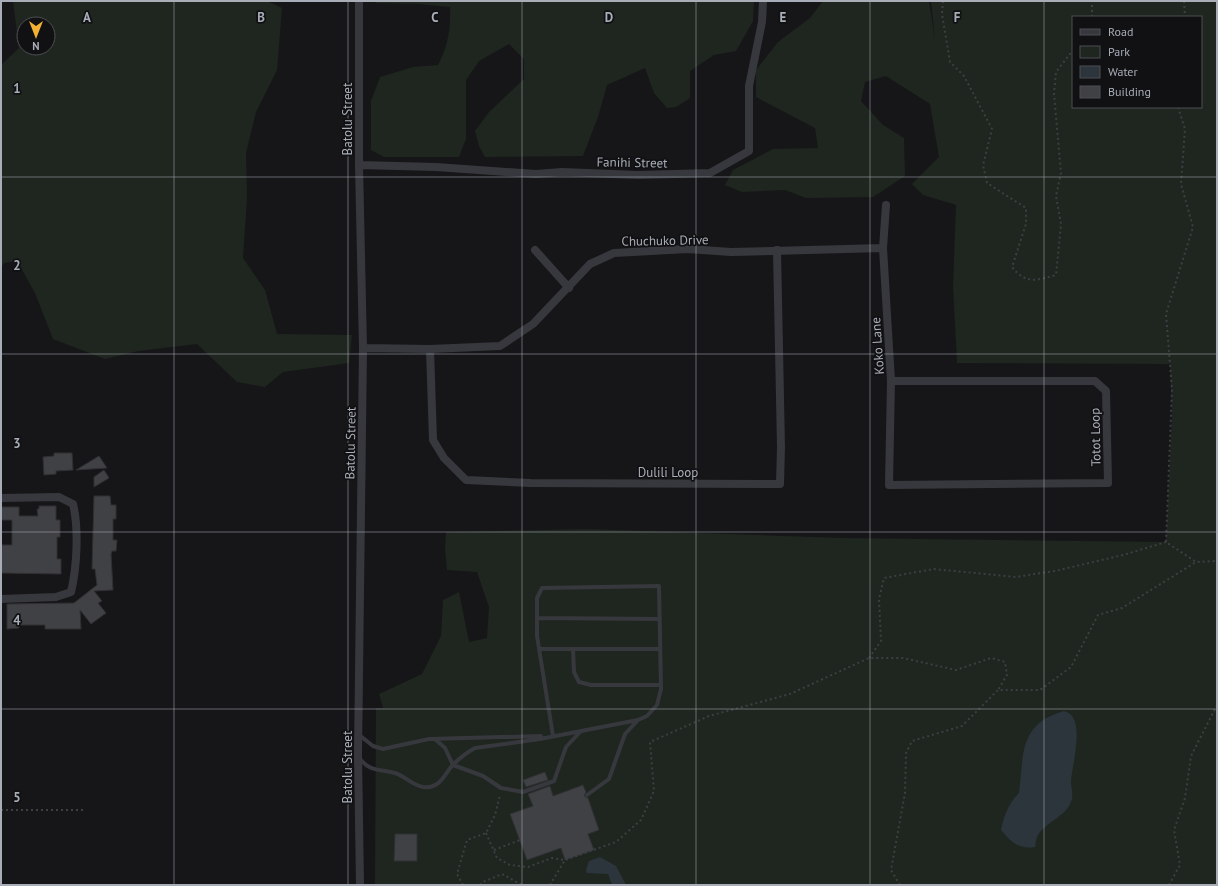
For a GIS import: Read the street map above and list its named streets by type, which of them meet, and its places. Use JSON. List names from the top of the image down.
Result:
{
  "streets": {
    "street": [
      "Batolu Street",
      "Fanihi Street",
      "Chuchuko Drive",
      "Koko Lane",
      "Totot Loop",
      "Dulili Loop"
    ]
  },
  "crossings": [
    ["Batolu Street", "Fanihi Street"],
    ["Batolu Street", "Chuchuko Drive"],
    ["Chuchuko Drive", "Koko Lane"],
    ["Chuchuko Drive", "Dulili Loop"],
    ["Koko Lane", "Totot Loop"]
  ],
  "legend": [
    "Road",
    "Park",
    "Water",
    "Building"
  ],
  "north": "bottom",
  "grid": {
    "columns": [
      "A",
      "B",
      "C",
      "D",
      "E",
      "F"
    ],
    "rows": [
      "1",
      "2",
      "3",
      "4",
      "5"
    ]
  }
}
